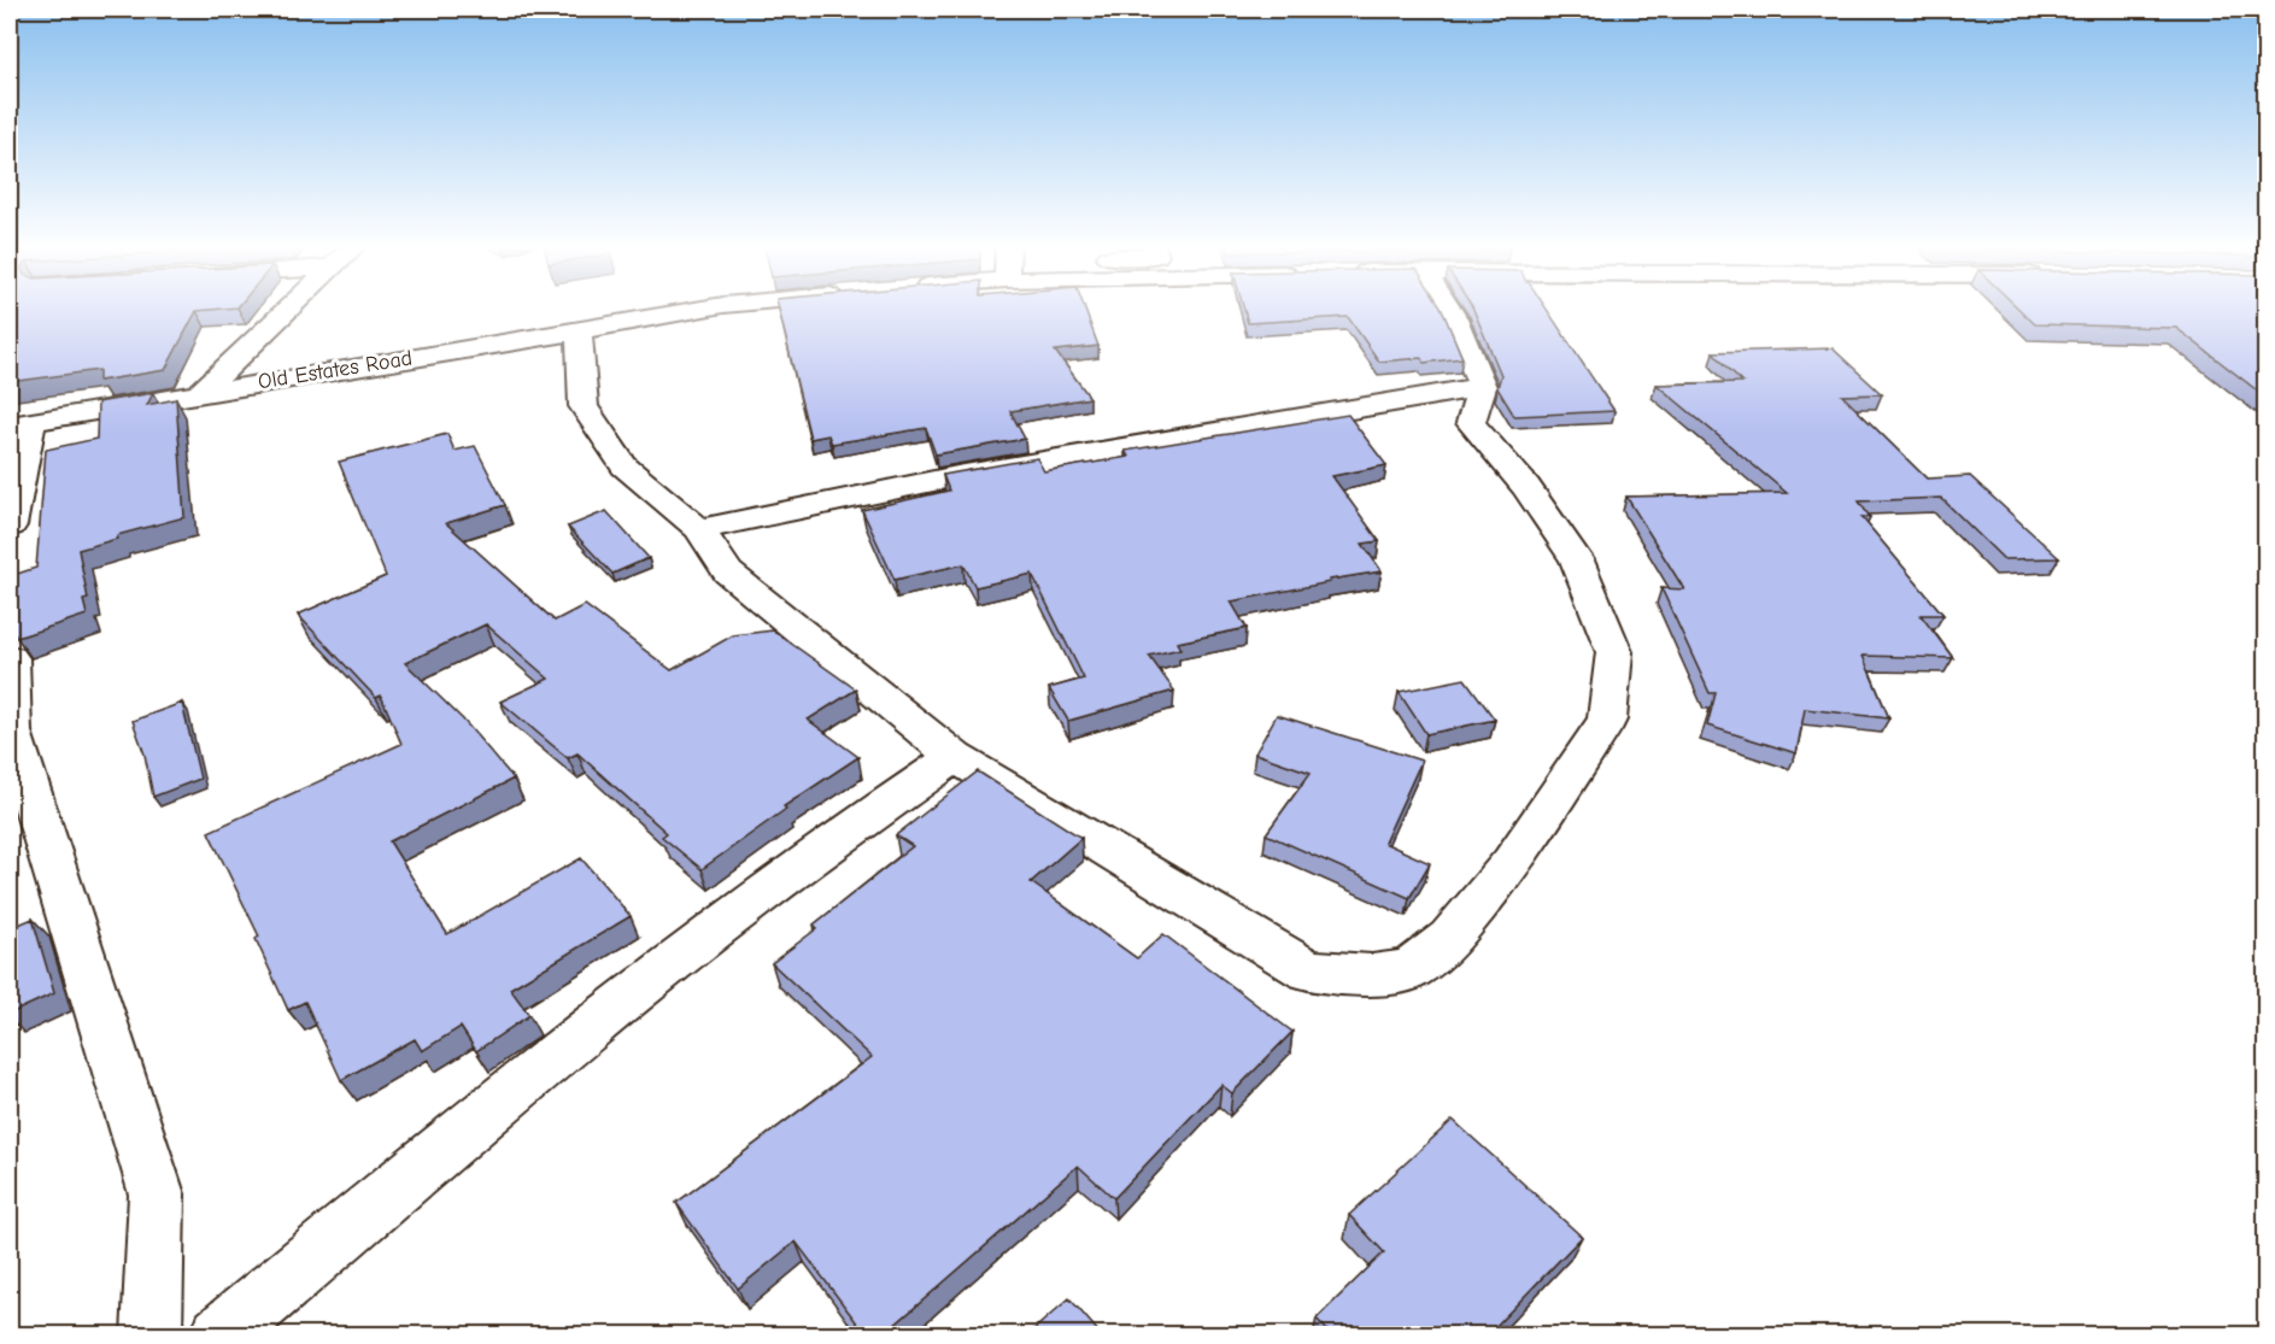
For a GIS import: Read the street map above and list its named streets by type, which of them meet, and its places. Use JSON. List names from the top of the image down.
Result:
{
  "streets": {
    "street": ["Old Estates Road"]
  }
}
